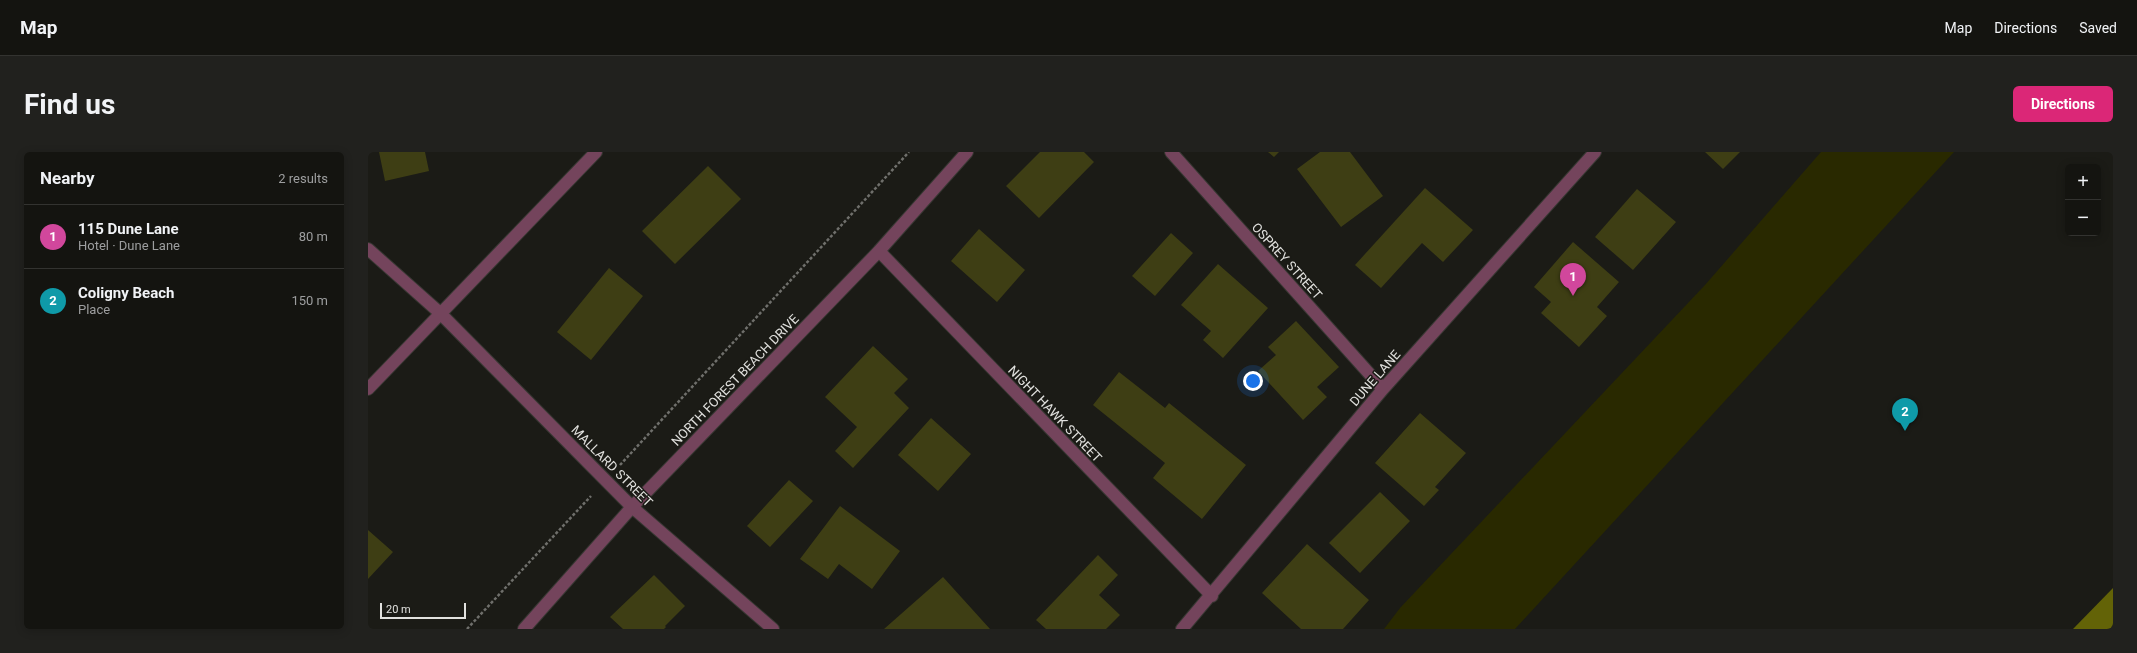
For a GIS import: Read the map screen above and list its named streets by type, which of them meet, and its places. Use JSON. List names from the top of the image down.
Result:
{
  "streets": {
    "street": [
      "OSPREY STREET",
      "DUNE LANE",
      "NORTH FOREST BEACH DRIVE",
      "NIGHT HAWK STREET",
      "MALLARD STREET"
    ]
  },
  "crossings": [
    ["OSPREY STREET", "DUNE LANE"],
    ["DUNE LANE", "NIGHT HAWK STREET"],
    ["NORTH FOREST BEACH DRIVE", "NIGHT HAWK STREET"],
    ["NORTH FOREST BEACH DRIVE", "MALLARD STREET"]
  ],
  "scale_bar": "20 m",
  "page": {
    "header": "Map",
    "nav": ["Map", "Directions", "Saved"],
    "buttons": "Directions",
    "title": "Find us",
    "heading": ["Nearby", "2 results"],
    "map_buttons": ["+", "−"],
    "list": [
      {
        "mark": "1",
        "name": "115 Dune Lane",
        "note": "Hotel · Dune Lane",
        "value": "80 m"
      },
      {
        "mark": "2",
        "name": "Coligny Beach",
        "note": "Place",
        "value": "150 m"
      }
    ],
    "pins": ["1", "2"],
    "scale": "20 m"
  }
}
